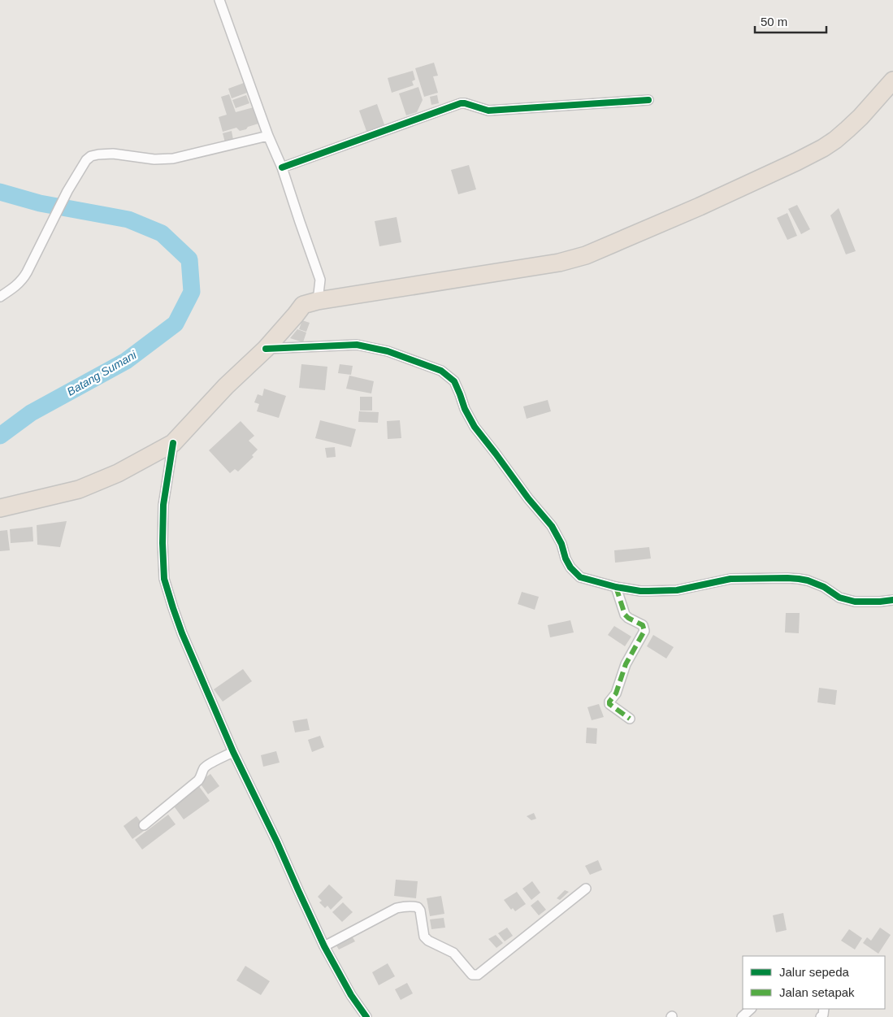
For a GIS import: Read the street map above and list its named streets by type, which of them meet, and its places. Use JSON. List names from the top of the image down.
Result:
{
  "water": ["Batang Sumani"],
  "legend": ["Jalur sepeda", "Jalan setapak"],
  "scale_bar": "50 m"
}
